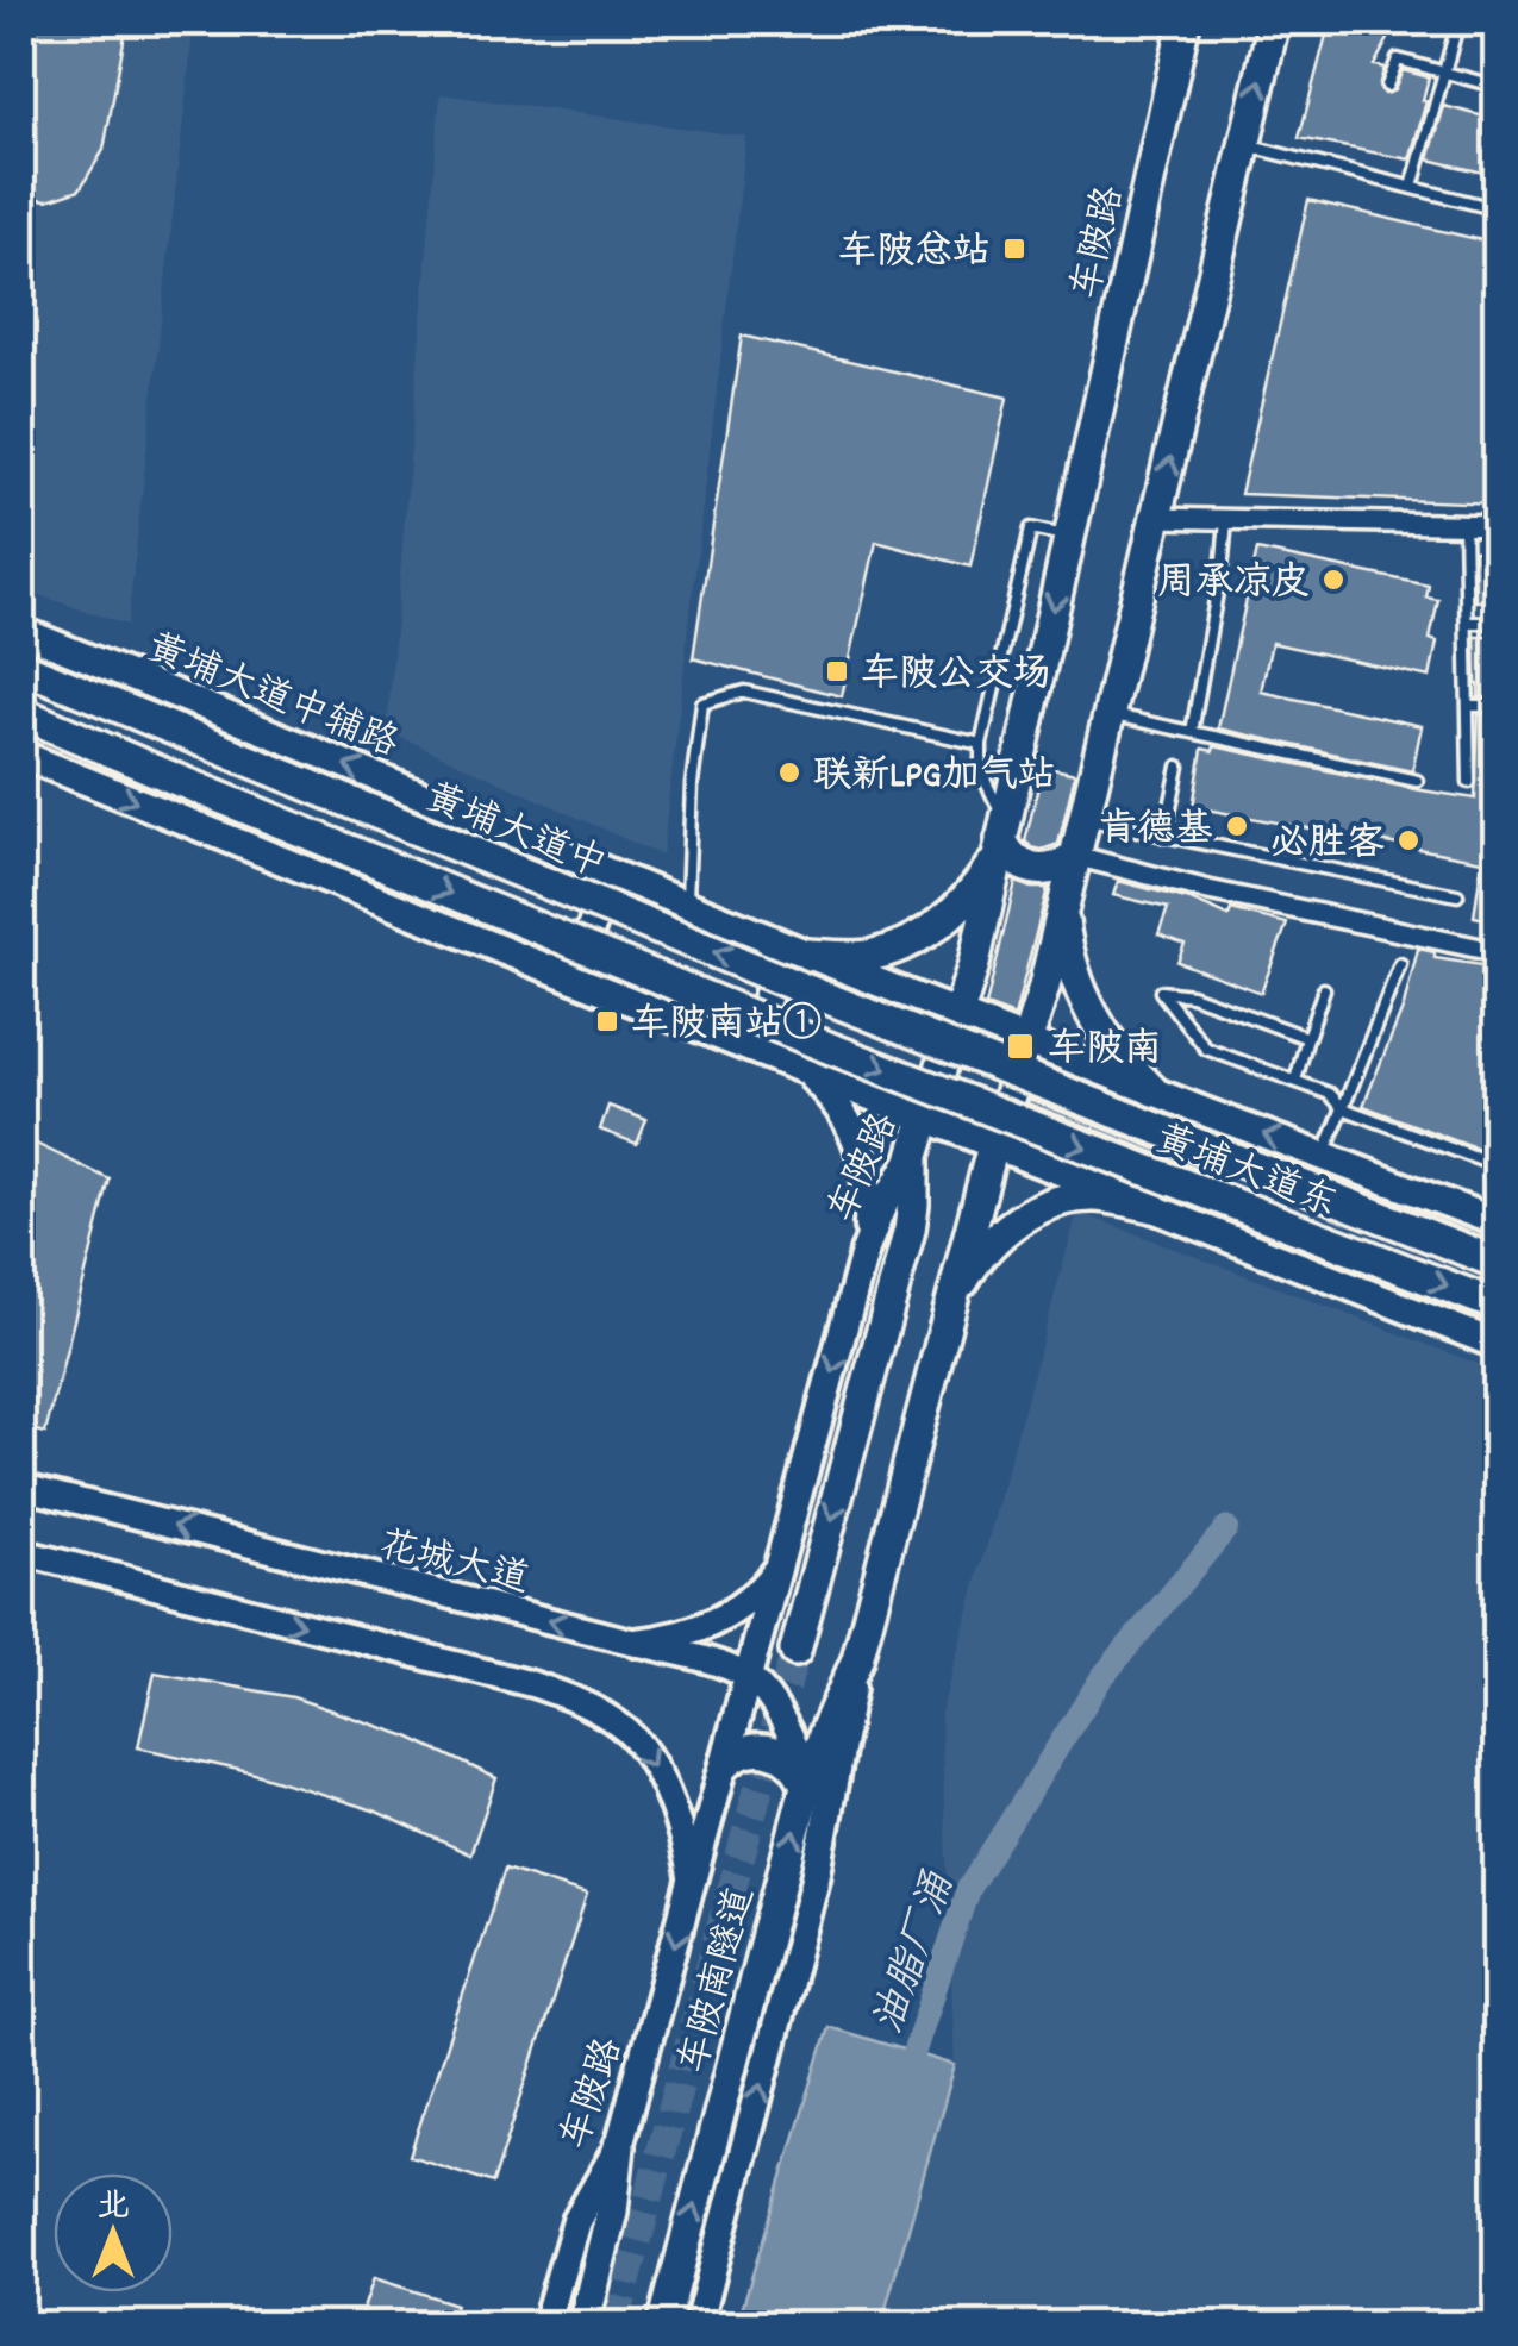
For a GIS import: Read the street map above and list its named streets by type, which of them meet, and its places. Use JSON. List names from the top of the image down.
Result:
{
  "streets": {
    "main road": [
      "车陂路",
      "黄埔大道中辅路",
      "黄埔大道中",
      "黄埔大道东",
      "车陂南隧道"
    ],
    "street": ["花城大道"]
  },
  "crossings": [
    ["车陂路", "黄埔大道中辅路"],
    ["车陂路", "花城大道"],
    ["黄埔大道中", "黄埔大道东"]
  ],
  "water": ["油脂厂涌"],
  "places": {
    "transit": [
      "车陂总站",
      "车陂公交场",
      "车陂南站①",
      "车陂南"
    ],
    "other": [
      "周承凉皮",
      "联新LPG加气站",
      "肯德基",
      "必胜客"
    ]
  },
  "north": "top"
}
